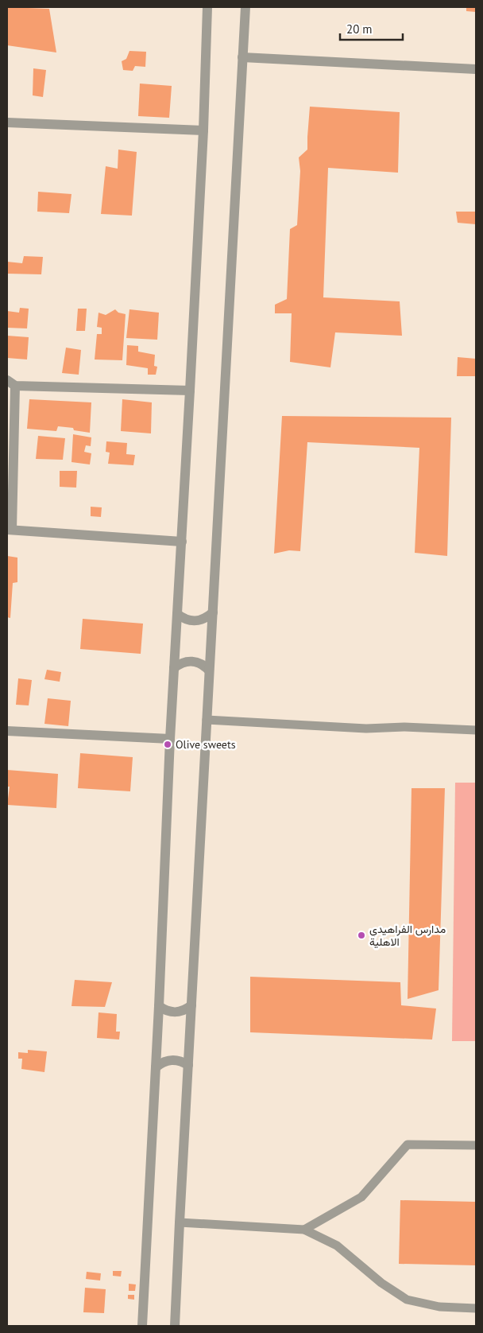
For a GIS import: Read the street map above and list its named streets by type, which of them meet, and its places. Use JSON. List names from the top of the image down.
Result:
{
  "places": ["Olive sweets", "مدارس الفراهيدي الاهلية"],
  "scale_bar": "20 m"
}
